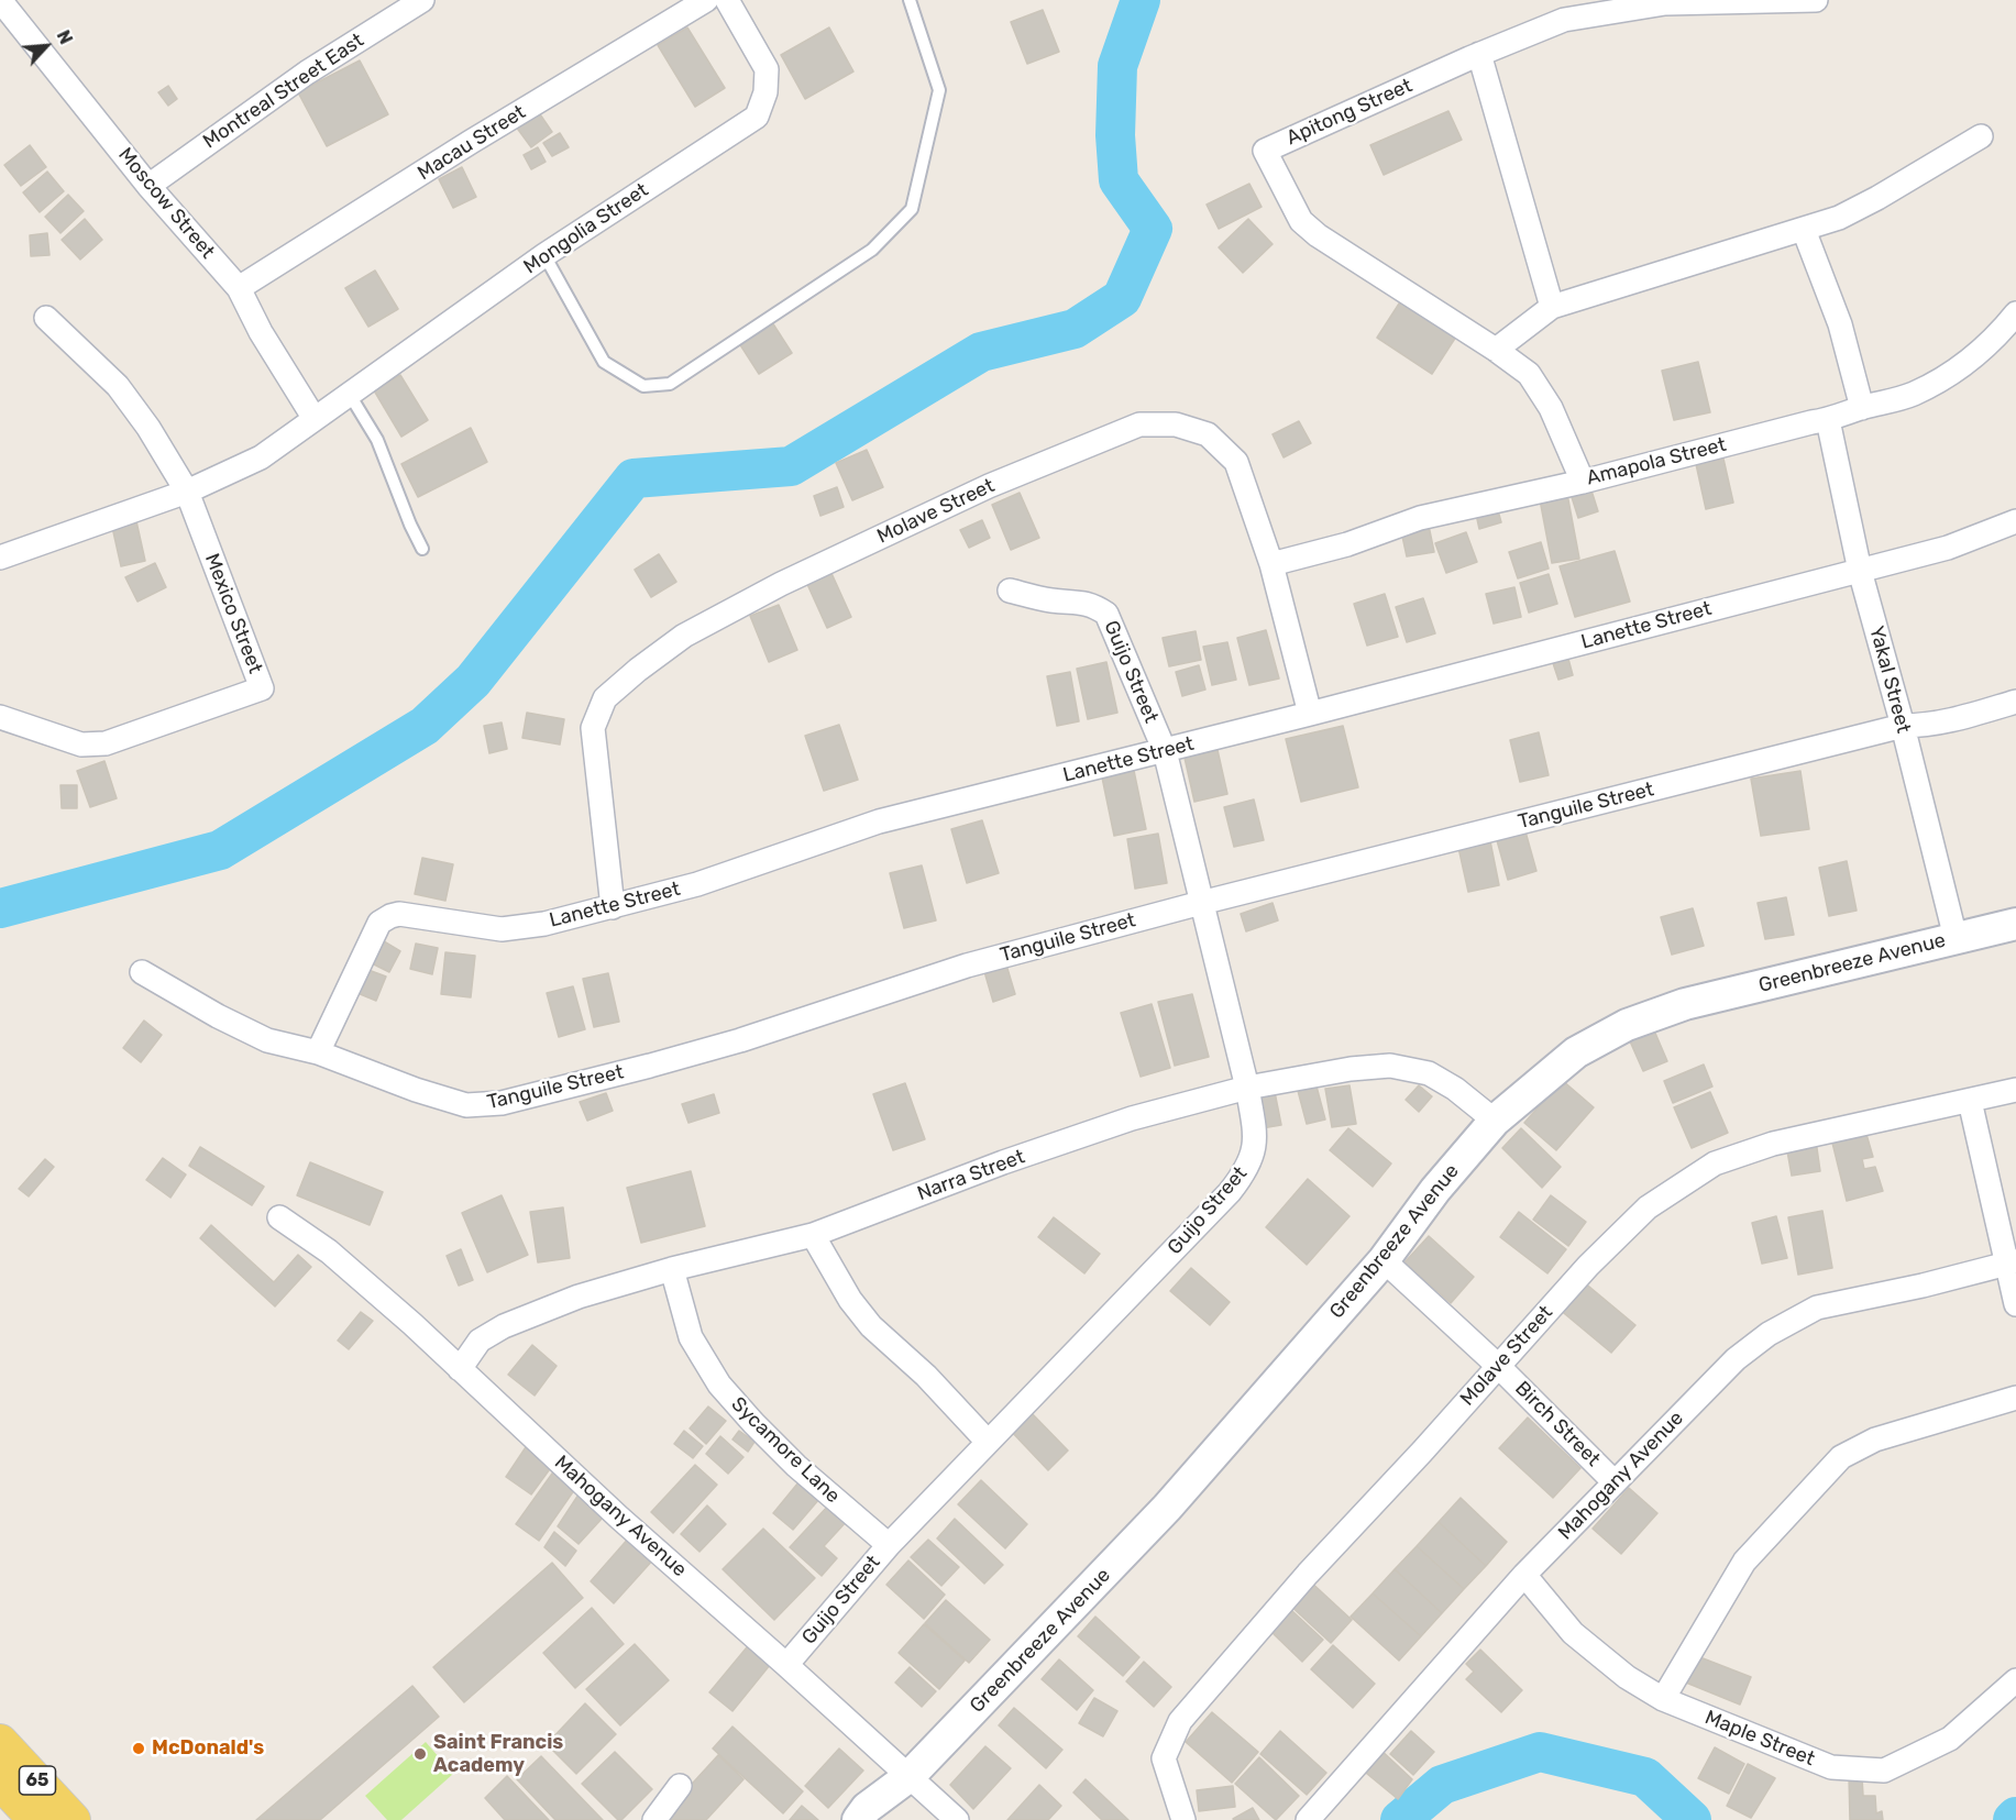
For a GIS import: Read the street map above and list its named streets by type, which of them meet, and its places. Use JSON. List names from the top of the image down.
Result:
{
  "streets": {
    "main road": ["65"],
    "street": [
      "Montreal Street East",
      "Apitong Street",
      "Macau Street",
      "Moscow Street",
      "Mongolia Street",
      "Amapola Street",
      "Molave Street",
      "Mexico Street",
      "Lanette Street",
      "Guijo Street",
      "Yakal Street",
      "Tanguile Street",
      "Greenbreeze Avenue",
      "Narra Street",
      "Birch Street",
      "Sycamore Lane",
      "Mahogany Avenue",
      "Maple Street"
    ]
  },
  "crossings": [
    ["Montreal Street East", "Moscow Street"],
    ["Apitong Street", "Amapola Street"],
    ["Macau Street", "Moscow Street"],
    ["Moscow Street", "Mongolia Street"],
    ["Mongolia Street", "Mexico Street"],
    ["Amapola Street", "Molave Street"],
    ["Amapola Street", "Yakal Street"],
    ["Molave Street", "Lanette Street"],
    ["Molave Street", "Birch Street"],
    ["Lanette Street", "Guijo Street"],
    ["Lanette Street", "Yakal Street"],
    ["Lanette Street", "Tanguile Street"],
    ["Guijo Street", "Tanguile Street"],
    ["Guijo Street", "Narra Street"],
    ["Guijo Street", "Sycamore Lane"],
    ["Guijo Street", "Mahogany Avenue"],
    ["Yakal Street", "Tanguile Street"],
    ["Yakal Street", "Greenbreeze Avenue"],
    ["Greenbreeze Avenue", "Narra Street"],
    ["Greenbreeze Avenue", "Birch Street"],
    ["Greenbreeze Avenue", "Mahogany Avenue"],
    ["Narra Street", "Sycamore Lane"],
    ["Narra Street", "Mahogany Avenue"],
    ["Birch Street", "Mahogany Avenue"],
    ["Mahogany Avenue", "Maple Street"]
  ],
  "places": ["McDonald's", "Saint Francis Academy"],
  "north": "top right"
}
